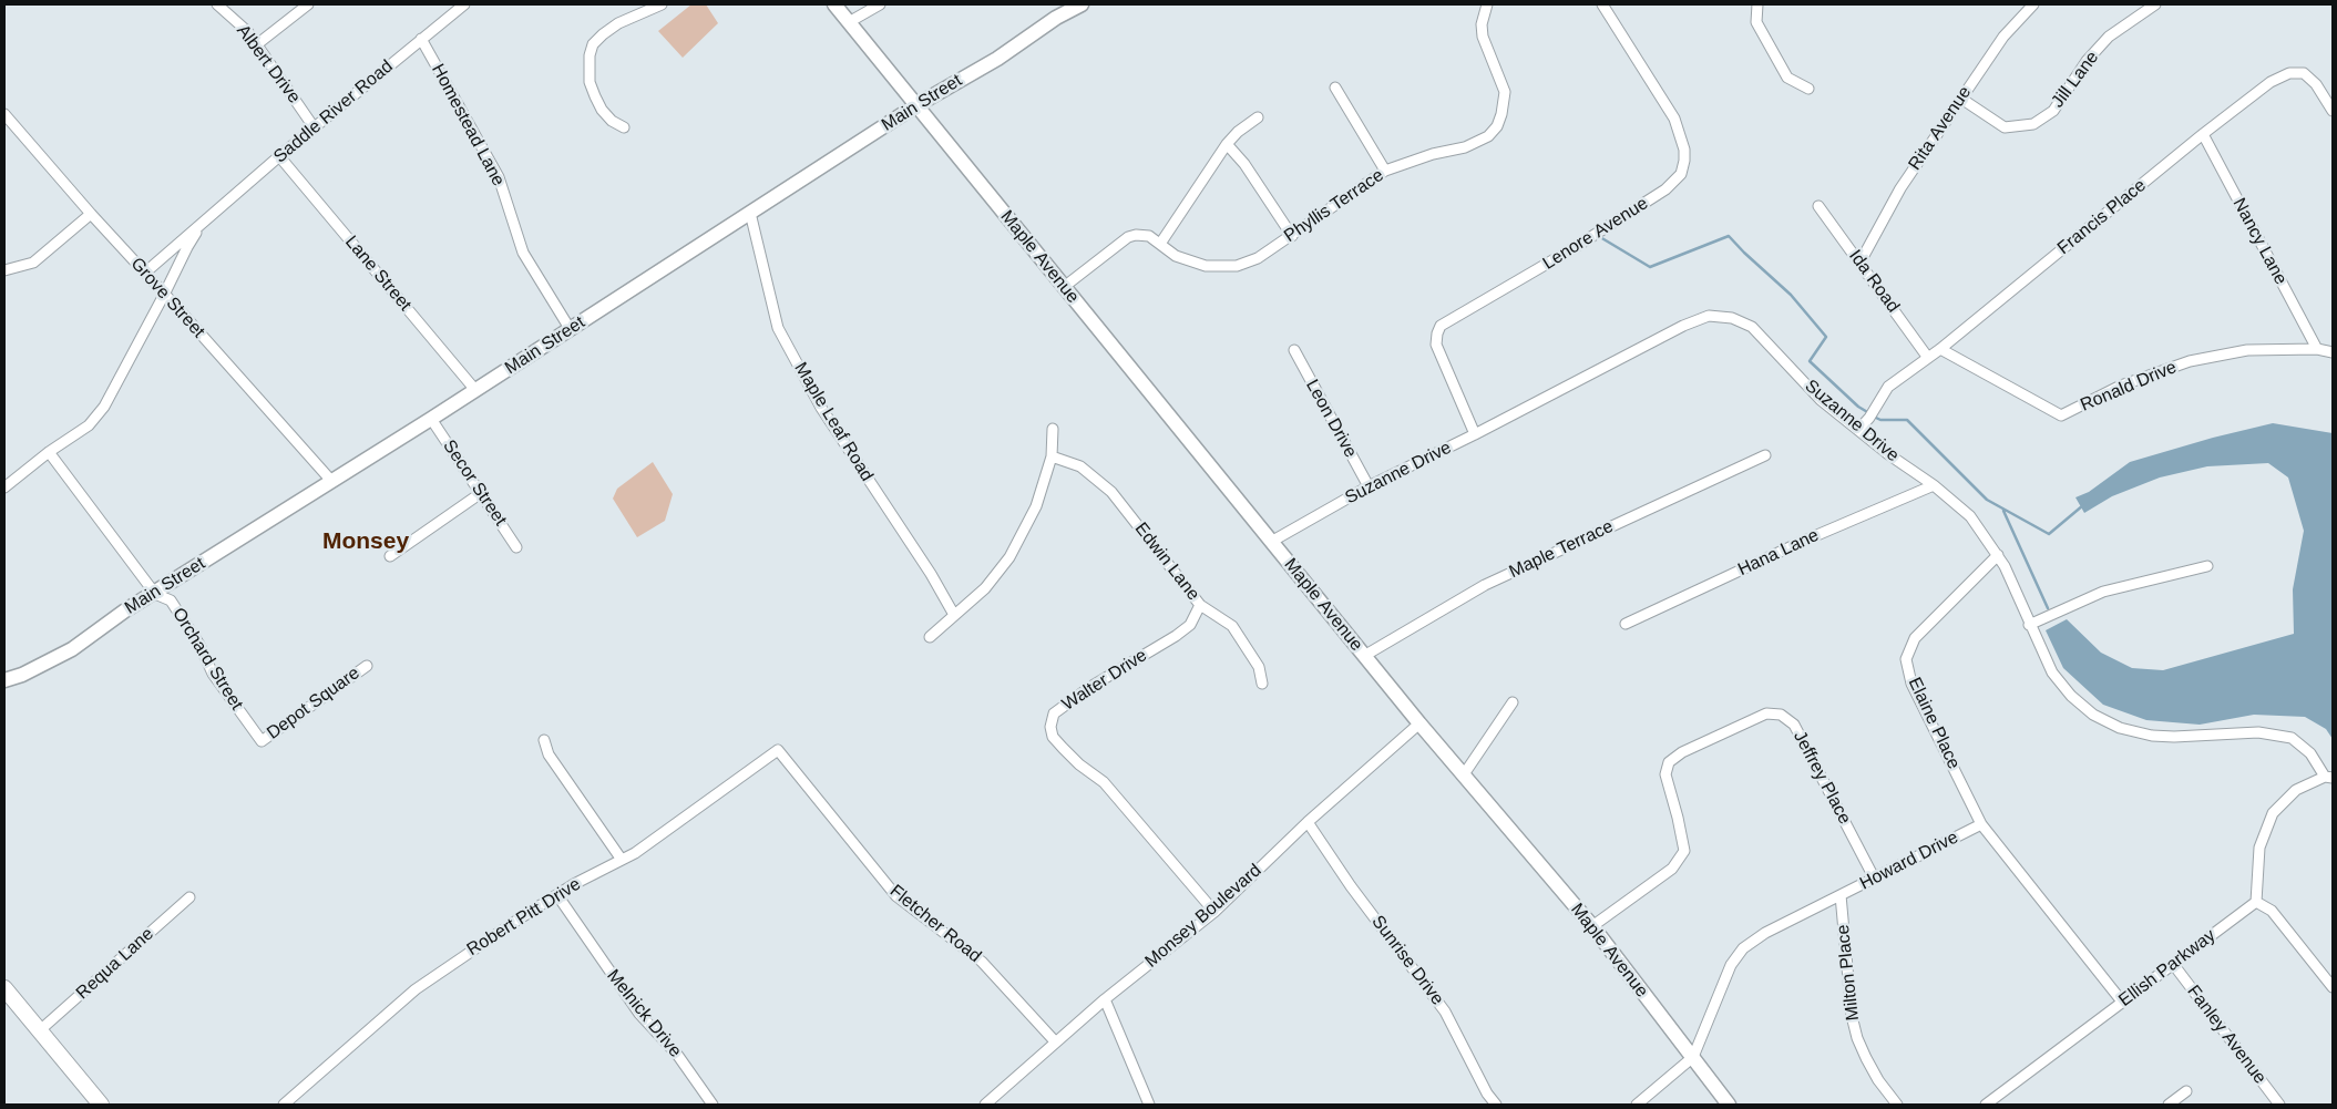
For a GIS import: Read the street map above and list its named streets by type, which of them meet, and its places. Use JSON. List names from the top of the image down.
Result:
{
  "streets": {
    "street": [
      "Albert Drive",
      "Jill Lane",
      "Main Street",
      "Saddle River Road",
      "Homestead Lane",
      "Rita Avenue",
      "Phyllis Terrace",
      "Francis Place",
      "Lenore Avenue",
      "Nancy Lane",
      "Maple Avenue",
      "Lane Street",
      "Ida Road",
      "Grove Street",
      "Ronald Drive",
      "Leon Drive",
      "Suzanne Drive",
      "Maple Leaf Road",
      "Secor Street",
      "Maple Terrace",
      "Hana Lane",
      "Edwin Lane",
      "Orchard Street",
      "Walter Drive",
      "Depot Square",
      "Elaine Place",
      "Jeffrey Place",
      "Howard Drive",
      "Monsey Boulevard",
      "Robert Pitt Drive",
      "Fletcher Road",
      "Sunrise Drive",
      "Requa Lane",
      "Ellish Parkway",
      "Milton Place",
      "Melnick Drive",
      "Fanley Avenue"
    ]
  },
  "crossings": [
    ["Albert Drive", "Saddle River Road"],
    ["Jill Lane", "Rita Avenue"],
    ["Main Street", "Homestead Lane"],
    ["Main Street", "Maple Avenue"],
    ["Main Street", "Lane Street"],
    ["Main Street", "Grove Street"],
    ["Main Street", "Maple Leaf Road"],
    ["Main Street", "Secor Street"],
    ["Main Street", "Orchard Street"],
    ["Saddle River Road", "Homestead Lane"],
    ["Saddle River Road", "Lane Street"],
    ["Saddle River Road", "Grove Street"],
    ["Saddle River Road", "Orchard Street"],
    ["Rita Avenue", "Ida Road"],
    ["Phyllis Terrace", "Maple Avenue"],
    ["Francis Place", "Nancy Lane"],
    ["Francis Place", "Ida Road"],
    ["Francis Place", "Ronald Drive"],
    ["Francis Place", "Suzanne Drive"],
    ["Lenore Avenue", "Suzanne Drive"],
    ["Nancy Lane", "Ronald Drive"],
    ["Maple Avenue", "Suzanne Drive"],
    ["Maple Avenue", "Maple Terrace"],
    ["Maple Avenue", "Jeffrey Place"],
    ["Maple Avenue", "Howard Drive"],
    ["Maple Avenue", "Monsey Boulevard"],
    ["Leon Drive", "Suzanne Drive"],
    ["Suzanne Drive", "Hana Lane"],
    ["Suzanne Drive", "Elaine Place"],
    ["Edwin Lane", "Walter Drive"],
    ["Orchard Street", "Depot Square"],
    ["Walter Drive", "Monsey Boulevard"],
    ["Elaine Place", "Howard Drive"],
    ["Jeffrey Place", "Howard Drive"],
    ["Howard Drive", "Milton Place"],
    ["Monsey Boulevard", "Fletcher Road"],
    ["Monsey Boulevard", "Sunrise Drive"],
    ["Robert Pitt Drive", "Fletcher Road"],
    ["Robert Pitt Drive", "Melnick Drive"],
    ["Ellish Parkway", "Fanley Avenue"]
  ],
  "districts": ["Monsey"]
}
